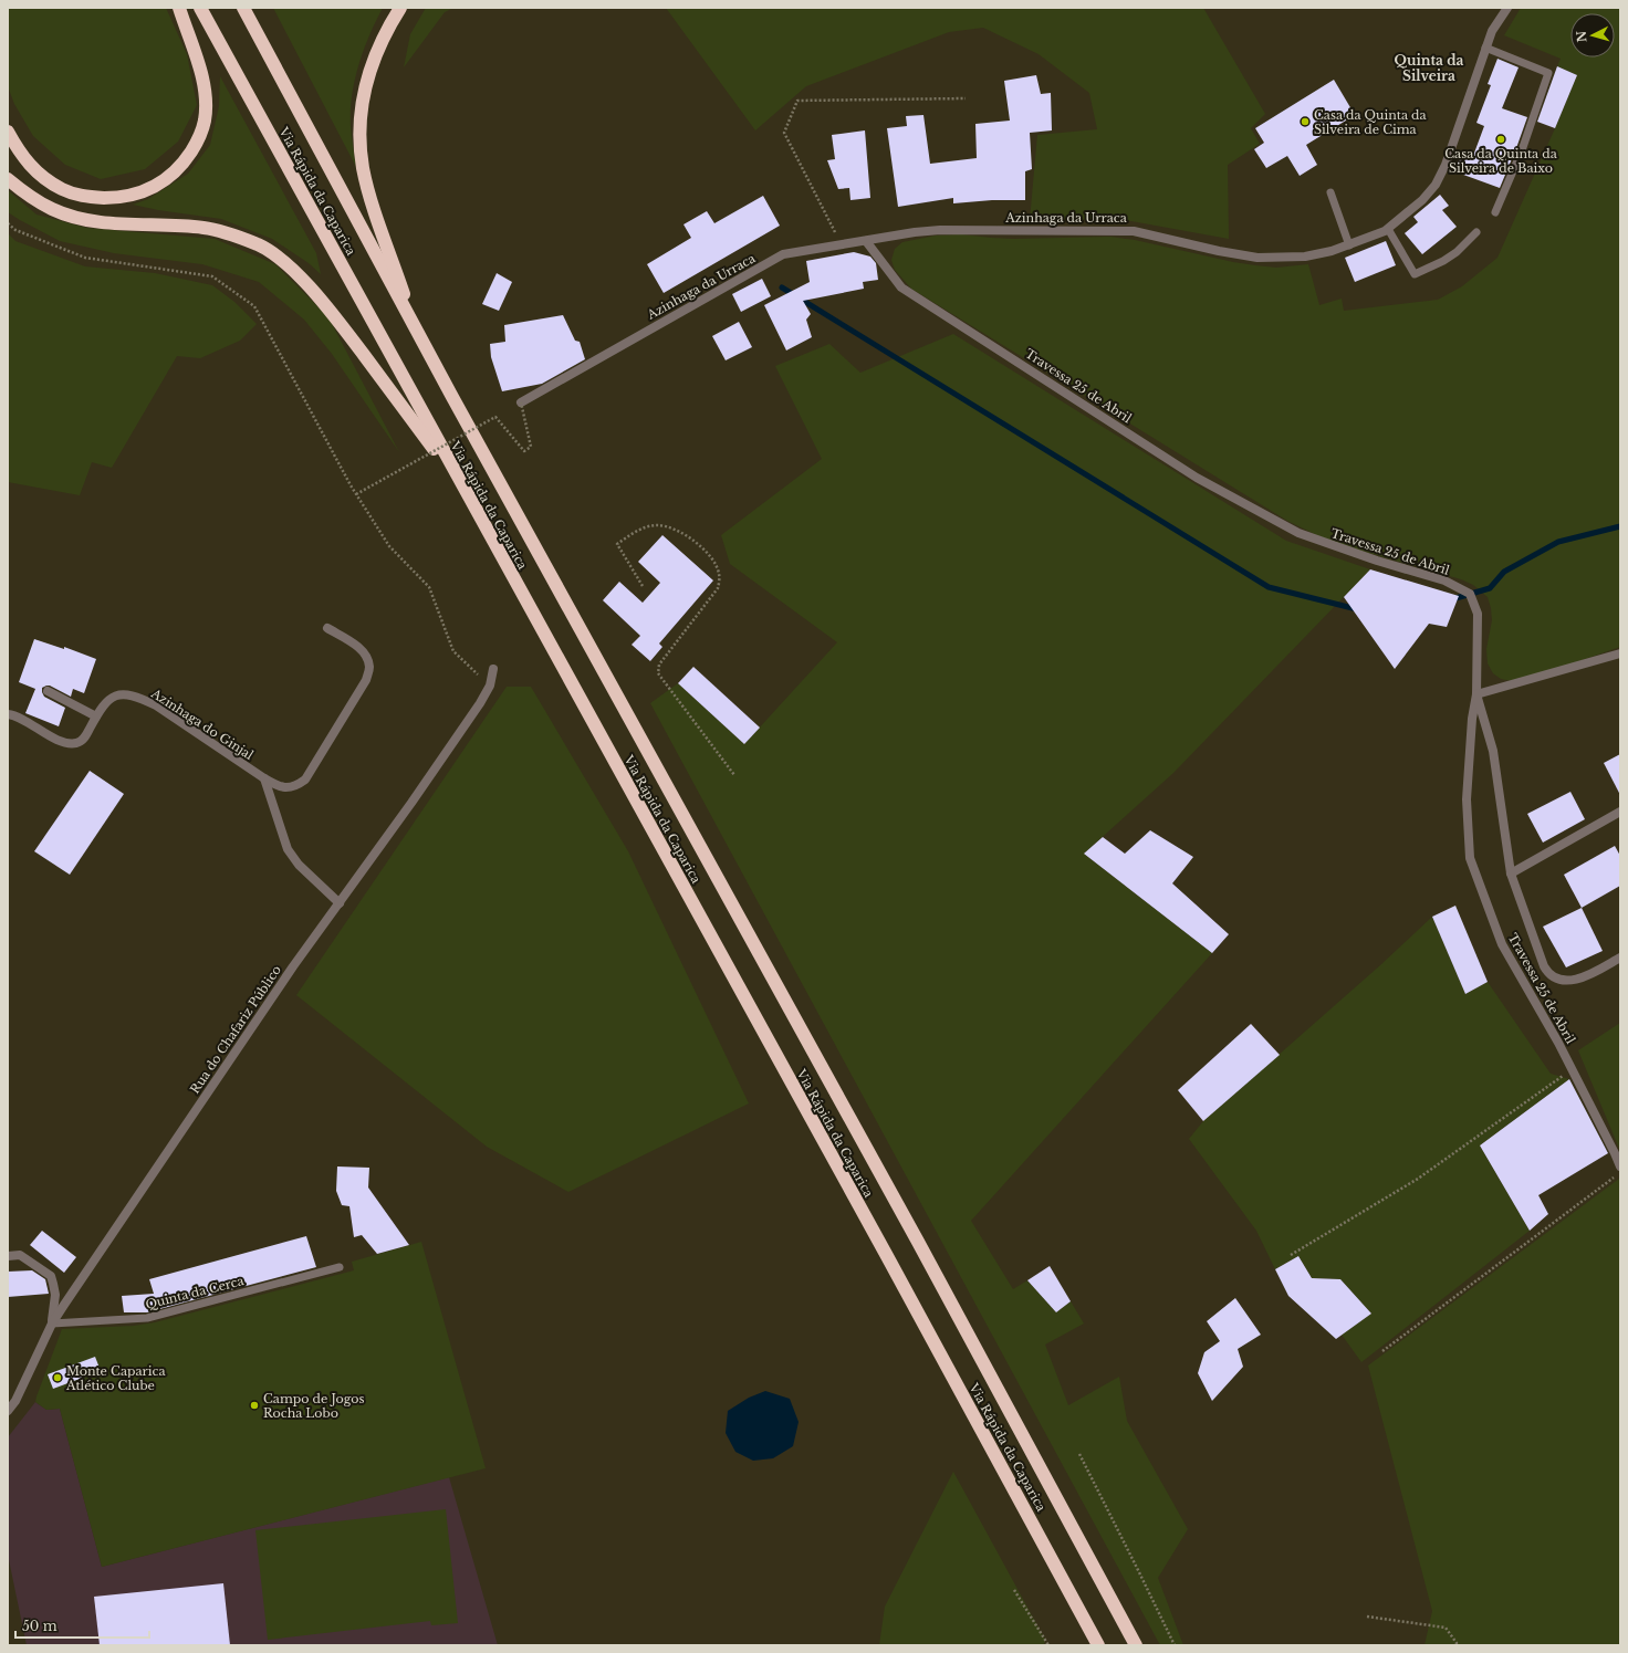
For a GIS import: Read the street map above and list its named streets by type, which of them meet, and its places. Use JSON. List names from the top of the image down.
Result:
{
  "streets": {
    "highway": ["Via Rápida da Caparica"],
    "street": [
      "Azinhaga da Urraca",
      "Travessa 25 de Abril",
      "Azinhaga do Ginjal",
      "Rua do Chafariz Público"
    ],
    "lane": ["Quinta da Cerca"]
  },
  "crossings": [
    ["Azinhaga da Urraca", "Travessa 25 de Abril"],
    ["Rua do Chafariz Público", "Quinta da Cerca"]
  ],
  "districts": ["Quinta da Silveira"],
  "places": [
    "Casa da Quinta da Silveira de Cima",
    "Casa da Quinta da Silveira de Baixo",
    "Monte Caparica Atlético Clube",
    "Campo de Jogos Rocha Lobo"
  ],
  "scale_bar": "50 m",
  "north": "left"
}
